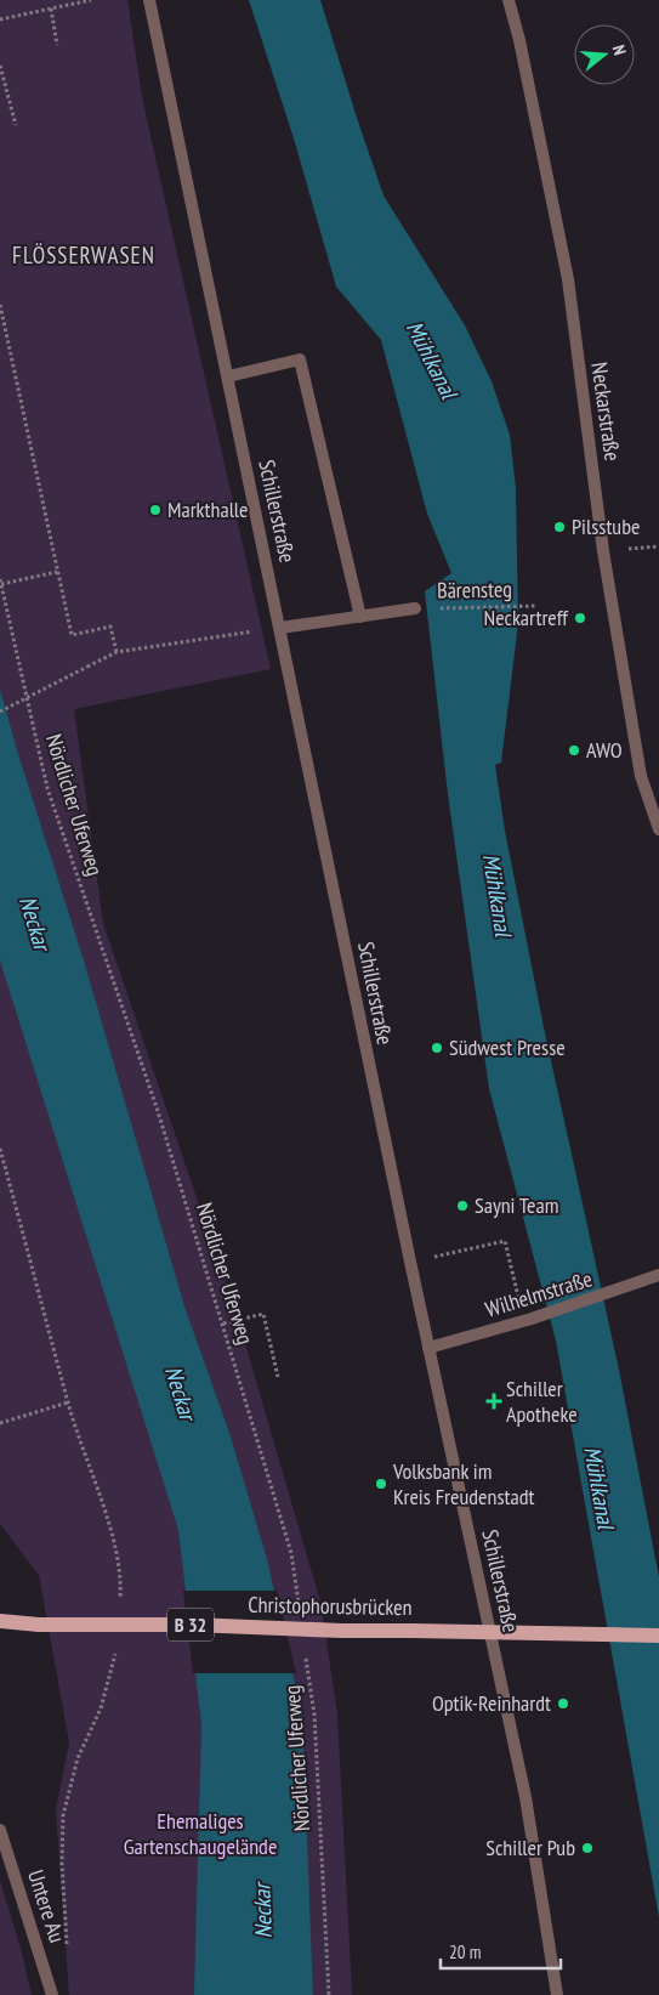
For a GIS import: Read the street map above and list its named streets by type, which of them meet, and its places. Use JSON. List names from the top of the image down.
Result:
{
  "streets": {
    "main road": ["Christophorusbrücken", "B 32"],
    "street": [
      "Neckarstraße",
      "Schillerstraße",
      "Wilhelmstraße",
      "Untere Au"
    ],
    "path": ["Bärensteg", "Nördlicher Uferweg"]
  },
  "crossings": [
    ["Schillerstraße", "Wilhelmstraße"],
    ["Schillerstraße", "Christophorusbrücken"]
  ],
  "districts": ["FLÖSSERWASEN"],
  "water": ["Mühlkanal", "Neckar"],
  "parks": ["Ehemaliges Gartenschaugelände"],
  "places": {
    "other": [
      "Markthalle",
      "Pilsstube",
      "Neckartreff",
      "AWO",
      "Südwest Presse",
      "Sayni Team",
      "Volksbank im Kreis Freudenstadt",
      "Optik-Reinhardt",
      "Schiller Pub"
    ],
    "health": ["Schiller Apotheke"]
  },
  "scale_bar": "20 m",
  "north": "right"
}
